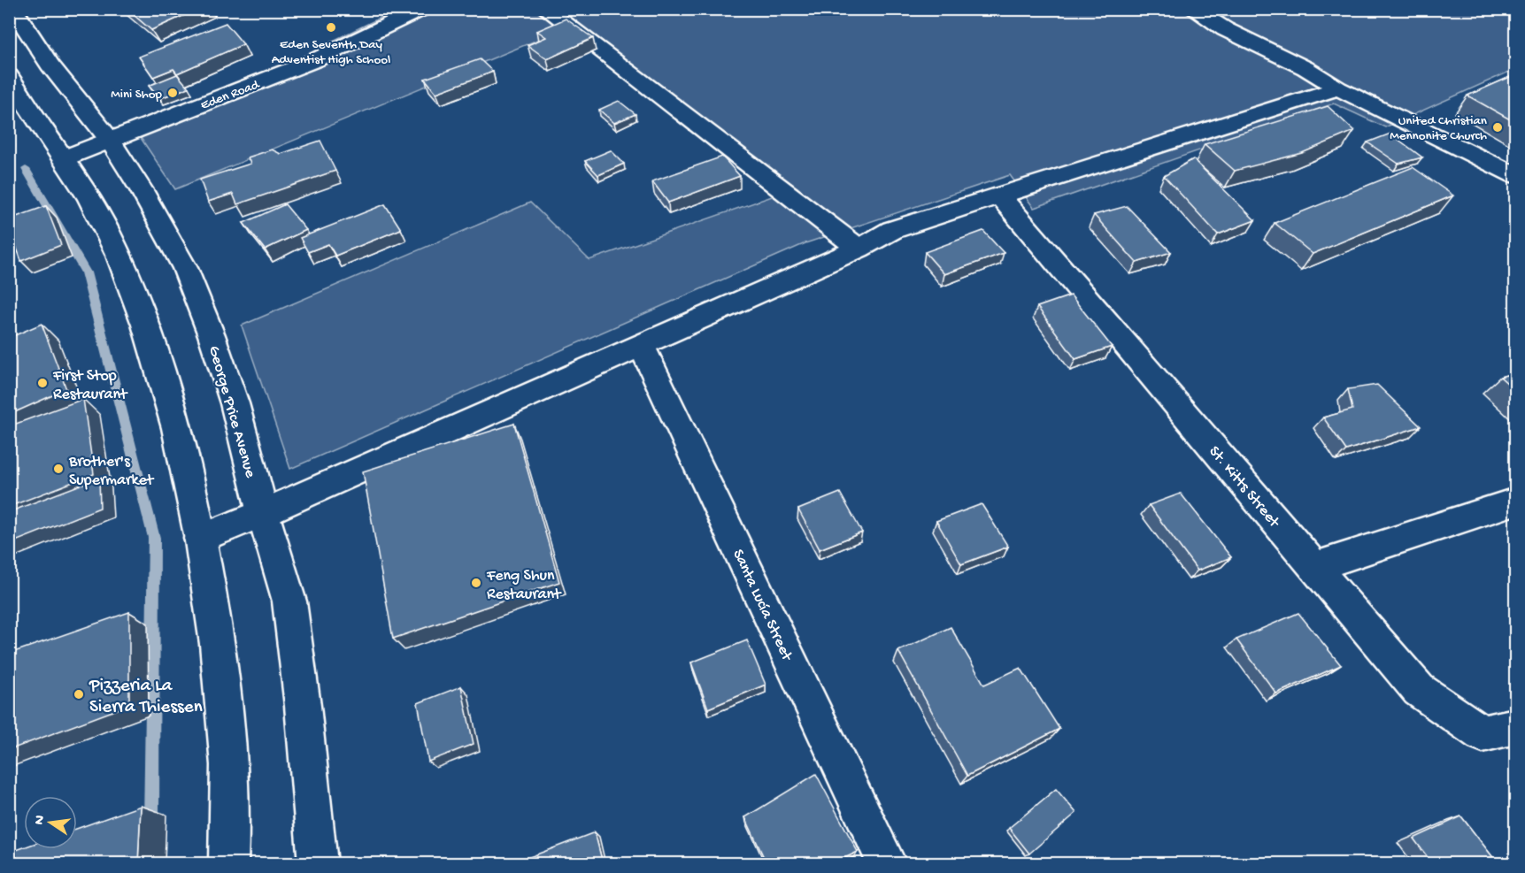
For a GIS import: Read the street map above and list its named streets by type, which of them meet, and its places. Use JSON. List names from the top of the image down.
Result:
{
  "streets": {
    "street": [
      "Eden Road",
      "George Price Avenue",
      "St. Kitts Street",
      "Santa Lucía Street"
    ]
  },
  "crossings": [
    ["Eden Road", "George Price Avenue"]
  ],
  "places": [
    "Eden Seventh Day Adventist High School",
    "Mini Shop",
    "United Christian Mennonite Church",
    "First Stop Restaurant",
    "Brother's Supermarket",
    "Feng Shun Restaurant",
    "Pizzeria La Sierra Thiessen"
  ],
  "north": "left"
}
